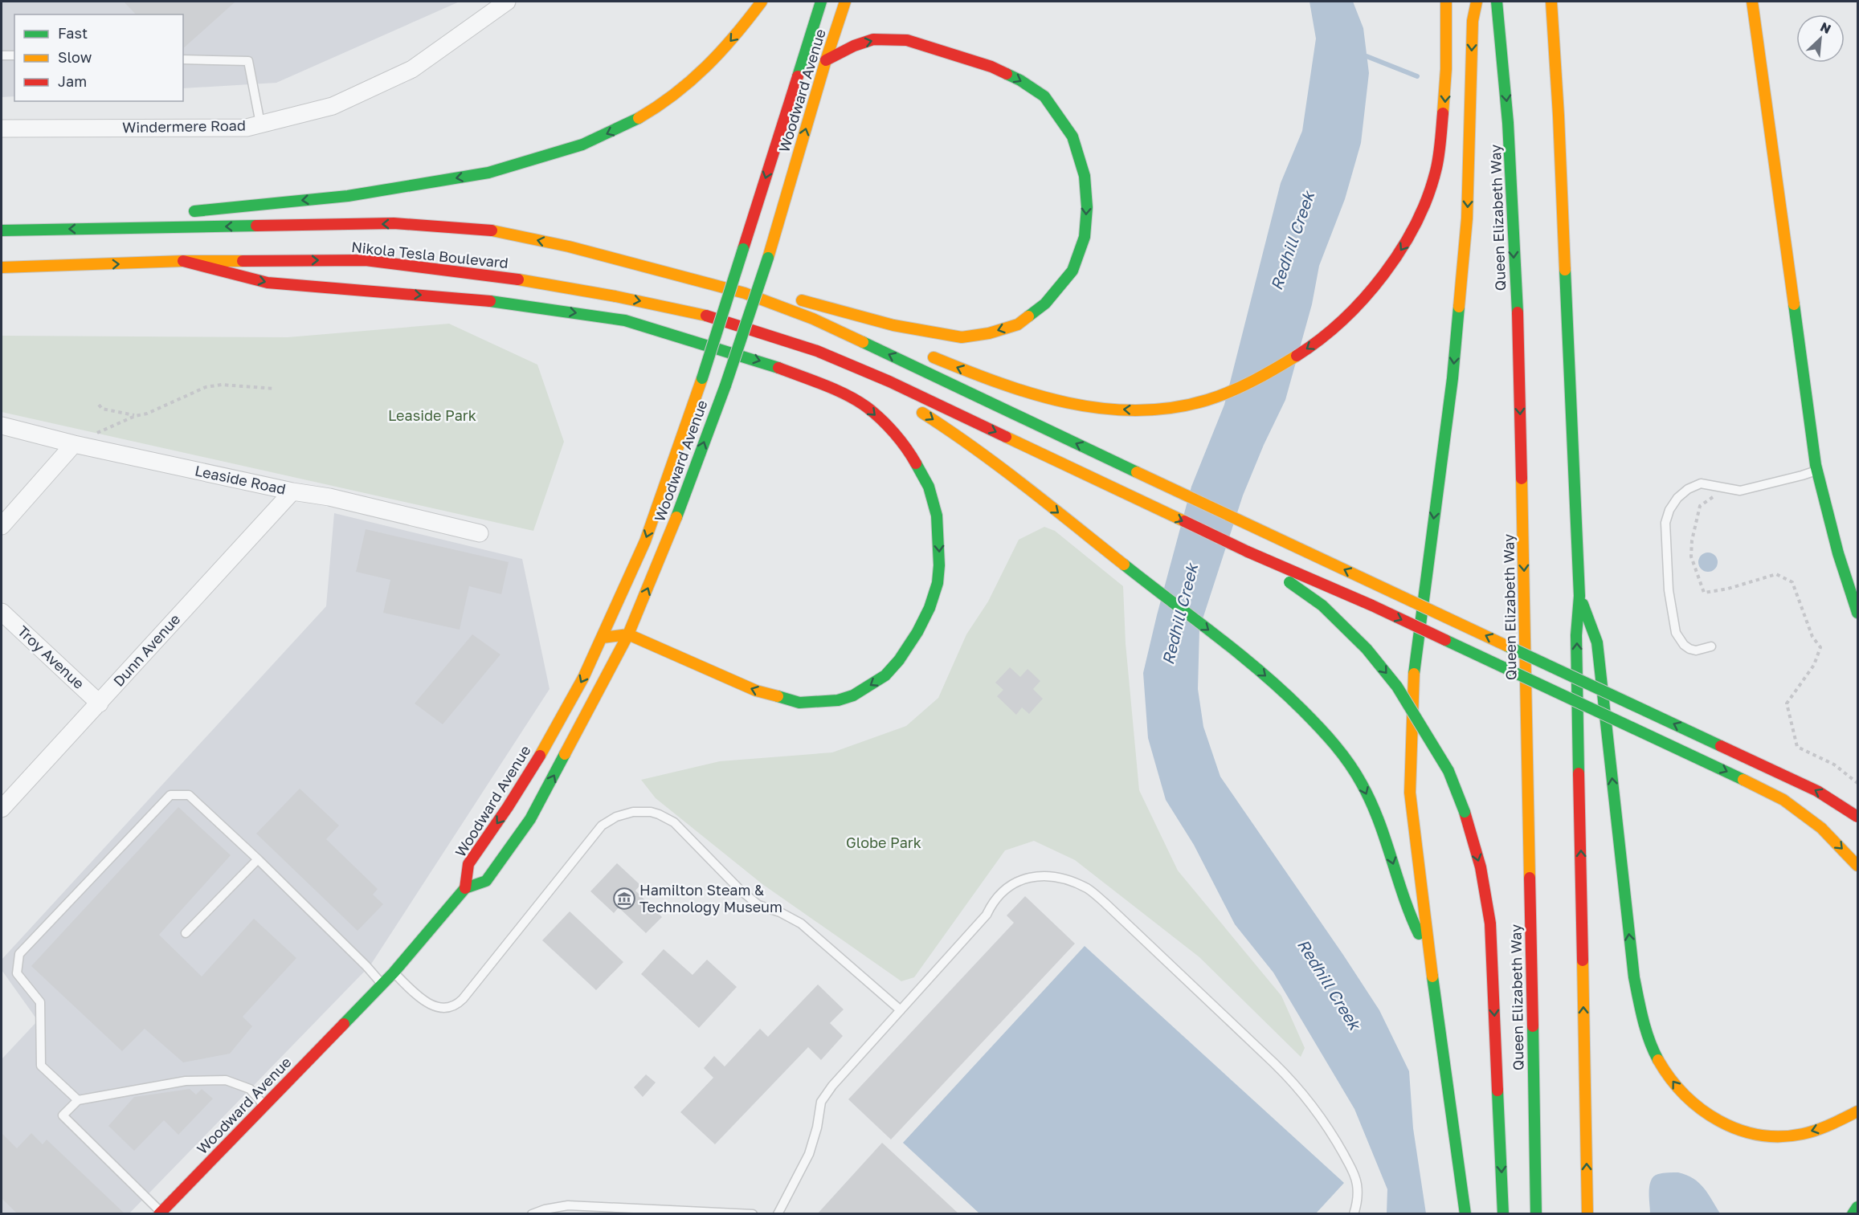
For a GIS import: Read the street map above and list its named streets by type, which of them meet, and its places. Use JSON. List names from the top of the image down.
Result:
{
  "streets": {
    "main road": ["Woodward Avenue", "Queen Elizabeth Way", "Nikola Tesla Boulevard"],
    "street": [
      "Windermere Road",
      "Leaside Road",
      "Dunn Avenue",
      "Troy Avenue"
    ]
  },
  "crossings": [
    ["Leaside Road", "Dunn Avenue"],
    ["Dunn Avenue", "Troy Avenue"]
  ],
  "water": ["Redhill Creek"],
  "parks": ["Leaside Park", "Globe Park"],
  "places": {
    "museum": ["Hamilton Steam & Technology Museum"]
  },
  "legend": ["Fast", "Slow", "Jam"],
  "north": "top right"
}
